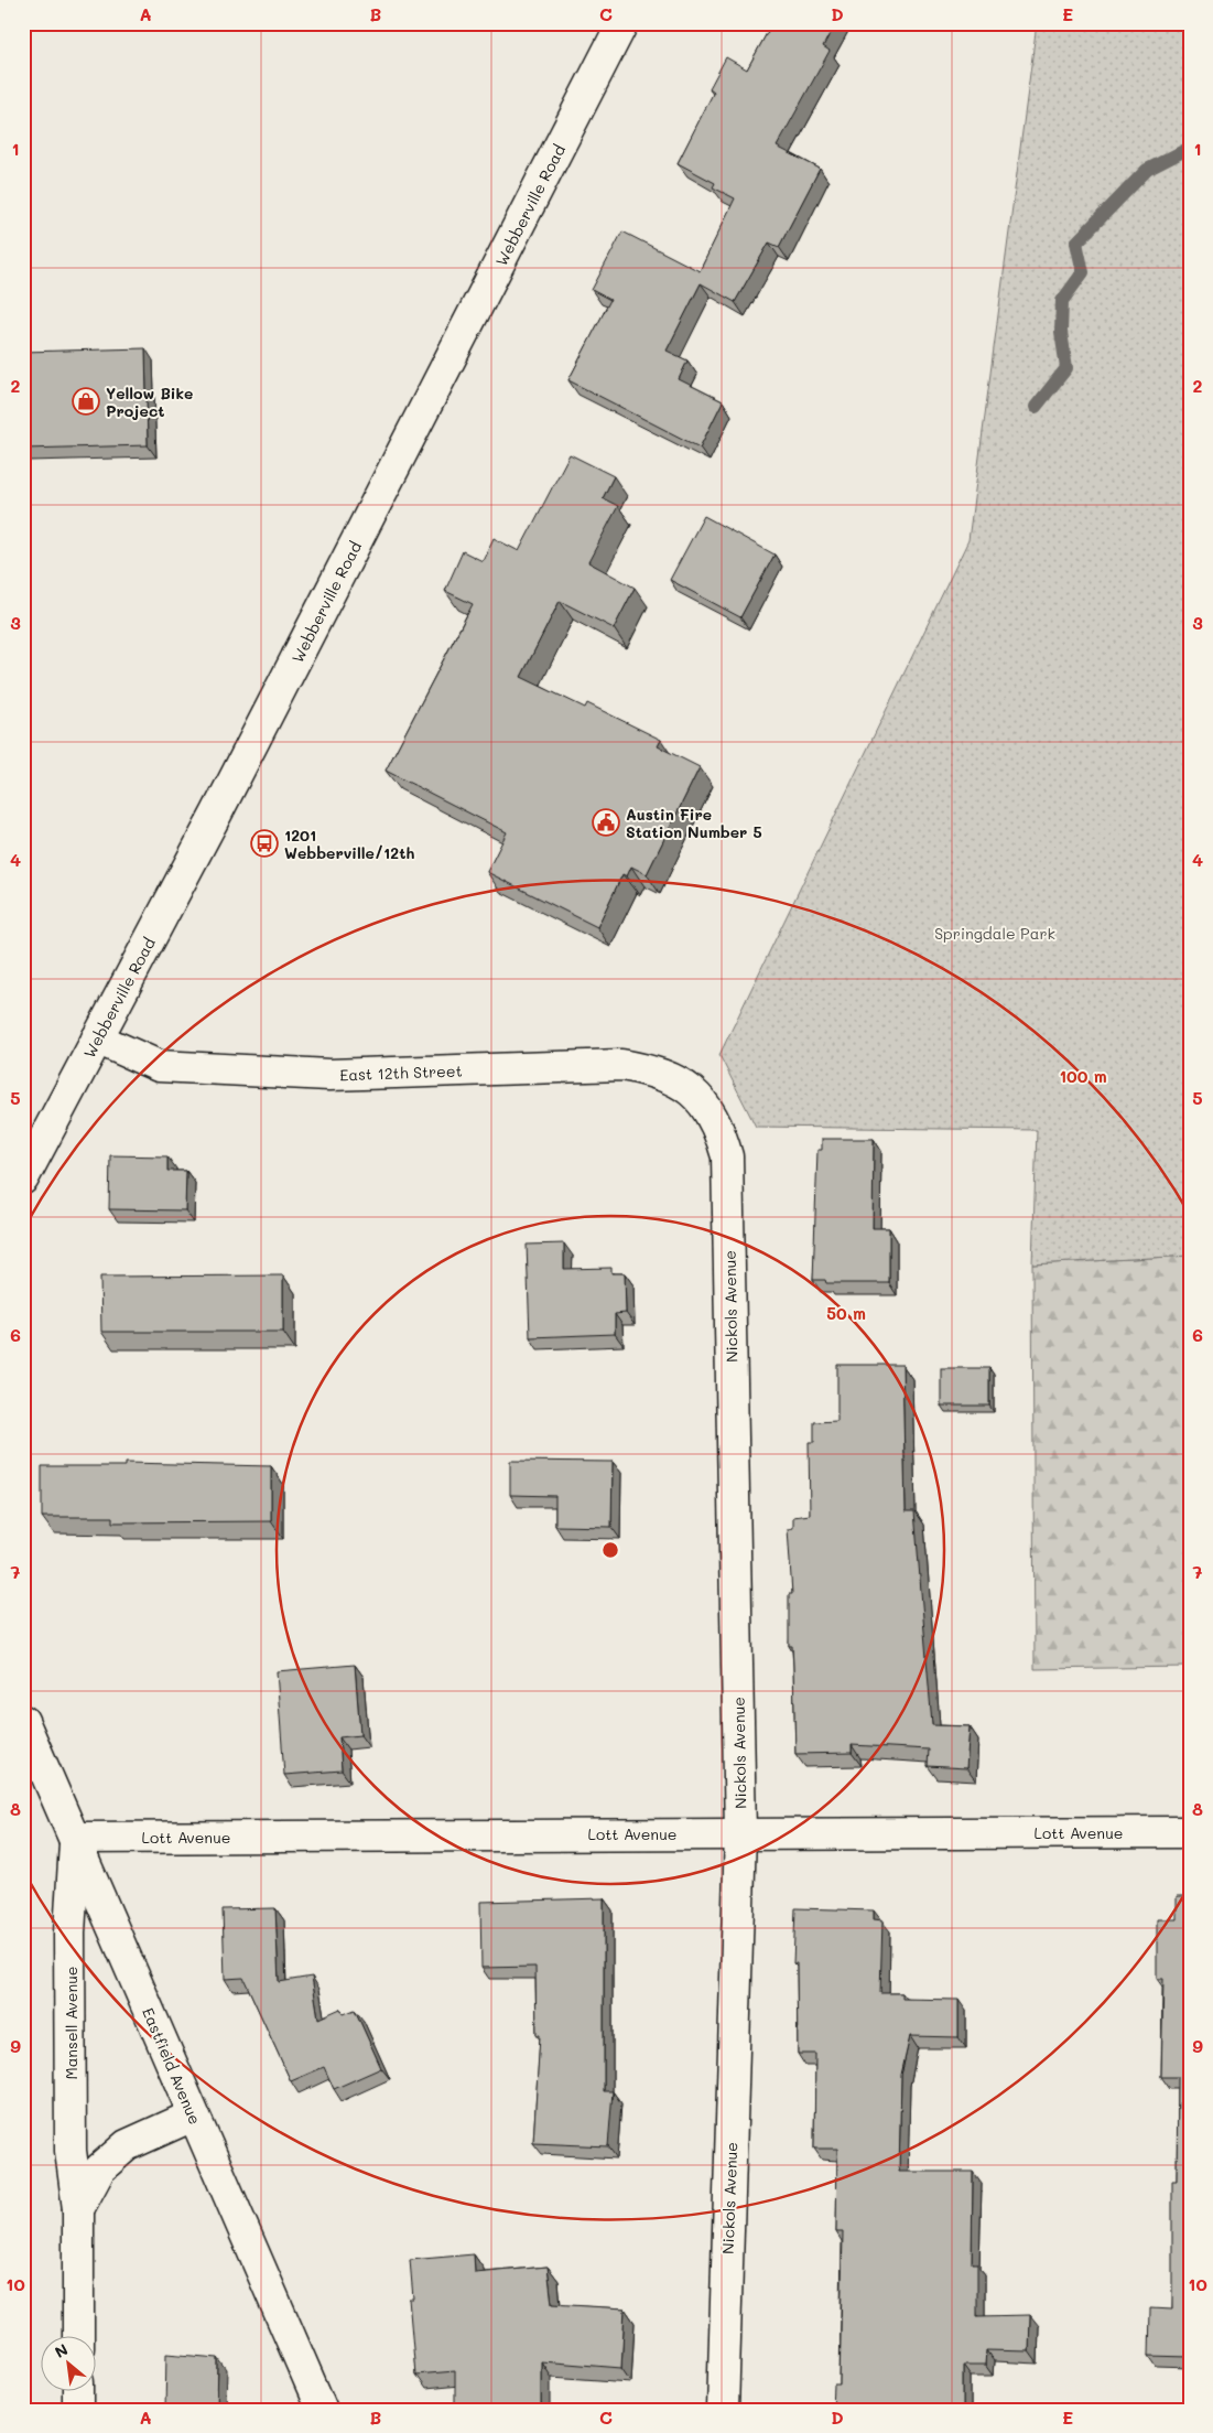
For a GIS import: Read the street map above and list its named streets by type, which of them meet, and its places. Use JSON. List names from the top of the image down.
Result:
{
  "streets": {
    "street": [
      "Webberville Road",
      "East 12th Street",
      "Nickols Avenue",
      "Lott Avenue",
      "Mansell Avenue",
      "Eastfield Avenue"
    ]
  },
  "crossings": [
    ["Webberville Road", "East 12th Street"],
    ["East 12th Street", "Nickols Avenue"],
    ["Nickols Avenue", "Lott Avenue"],
    ["Lott Avenue", "Mansell Avenue"],
    ["Lott Avenue", "Eastfield Avenue"],
    ["Mansell Avenue", "Eastfield Avenue"]
  ],
  "parks": ["Springdale Park"],
  "places": {
    "shop": ["Yellow Bike Project"],
    "public building": ["Austin Fire Station Number 5"],
    "bus stop": ["1201 Webberville/12th"]
  },
  "north": "top left",
  "grid": {
    "columns": [
      "A",
      "B",
      "C",
      "D",
      "E"
    ],
    "rows": [
      "1",
      "2",
      "3",
      "4",
      "5",
      "6",
      "7",
      "8",
      "9",
      "10"
    ]
  },
  "rings": ["100 m", "50 m"]
}
